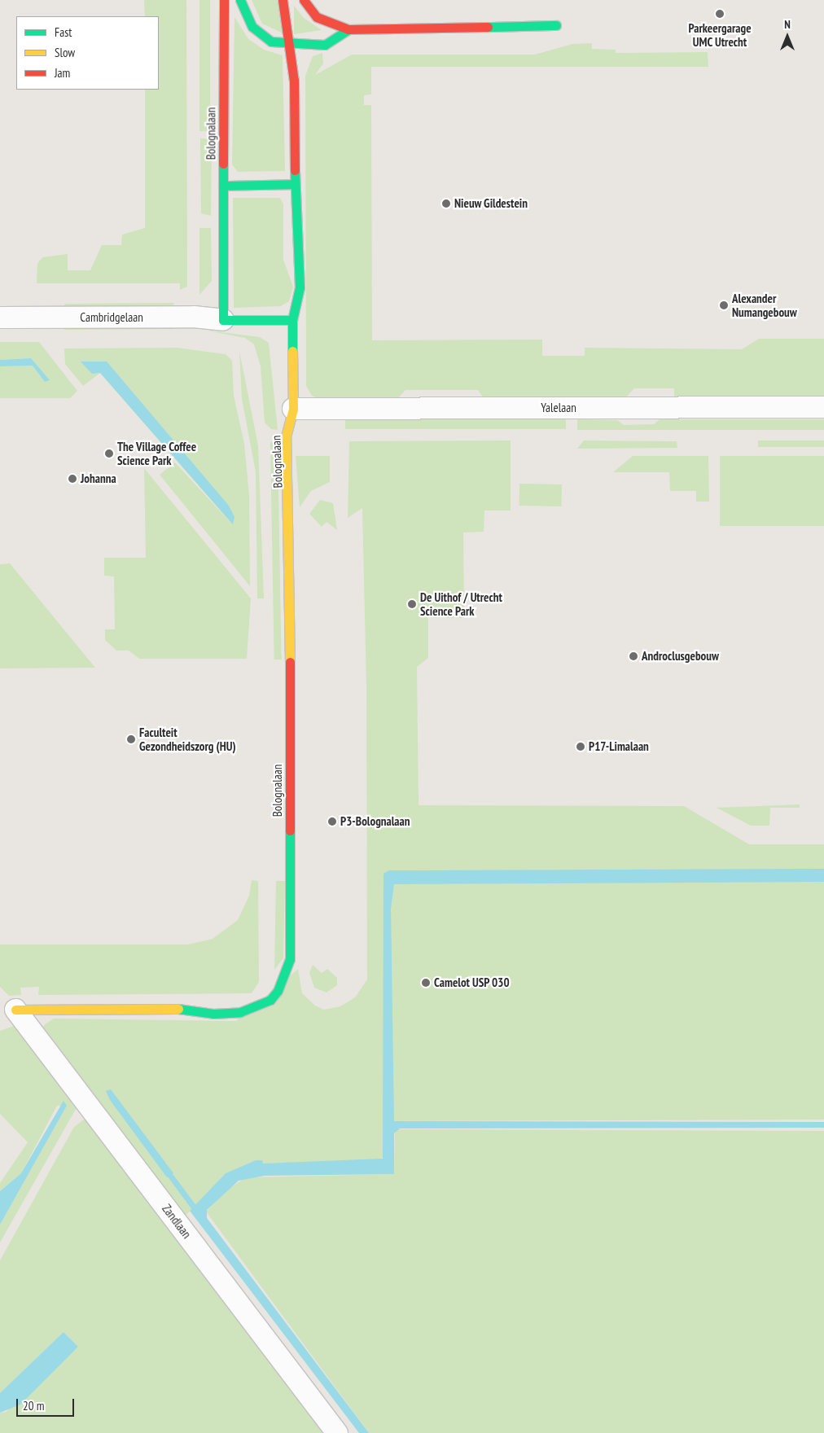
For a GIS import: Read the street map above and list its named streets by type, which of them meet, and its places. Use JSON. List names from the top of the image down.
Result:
{
  "streets": {
    "street": [
      "Bolognalaan",
      "Cambridgelaan",
      "Yalelaan",
      "Zandlaan"
    ]
  },
  "crossings": [
    ["Bolognalaan", "Cambridgelaan"],
    ["Bolognalaan", "Yalelaan"],
    ["Bolognalaan", "Zandlaan"]
  ],
  "places": [
    "Parkeergarage UMC Utrecht",
    "Nieuw Gildestein",
    "Alexander Numangebouw",
    "The Village Coffee Science Park",
    "Johanna",
    "De Uithof / Utrecht Science Park",
    "Androclusgebouw",
    "Faculteit Gezondheidszorg (HU)",
    "P17-Limalaan",
    "P3-Bolognalaan",
    "Camelot USP 030"
  ],
  "legend": ["Fast", "Slow", "Jam"],
  "scale_bar": "20 m",
  "north": "top"
}
